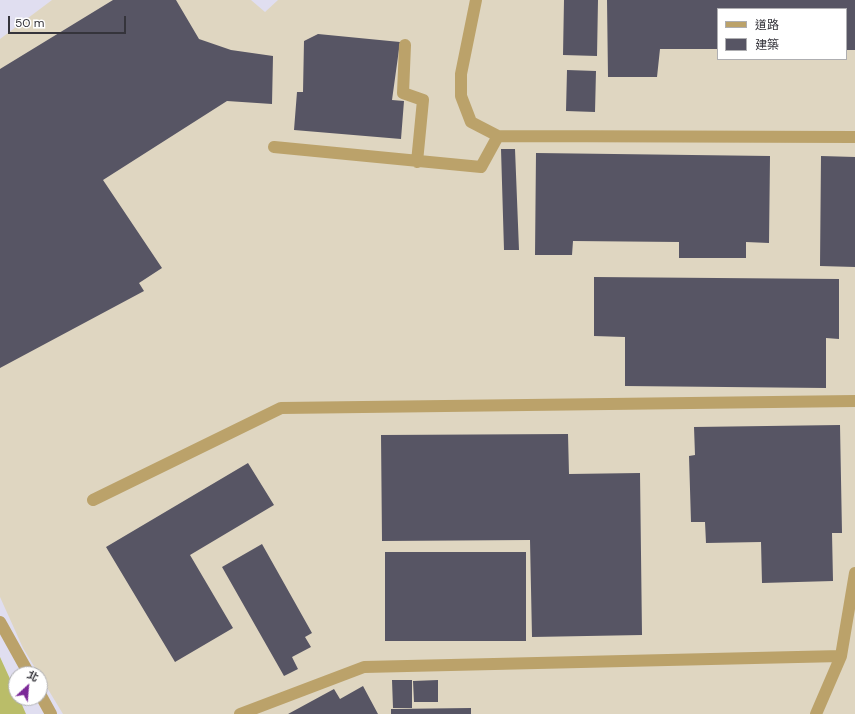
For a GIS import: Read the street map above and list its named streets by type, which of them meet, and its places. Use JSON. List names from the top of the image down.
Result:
{
  "legend": ["道路", "建築"],
  "scale_bar": "50 m",
  "north": "top right"
}
